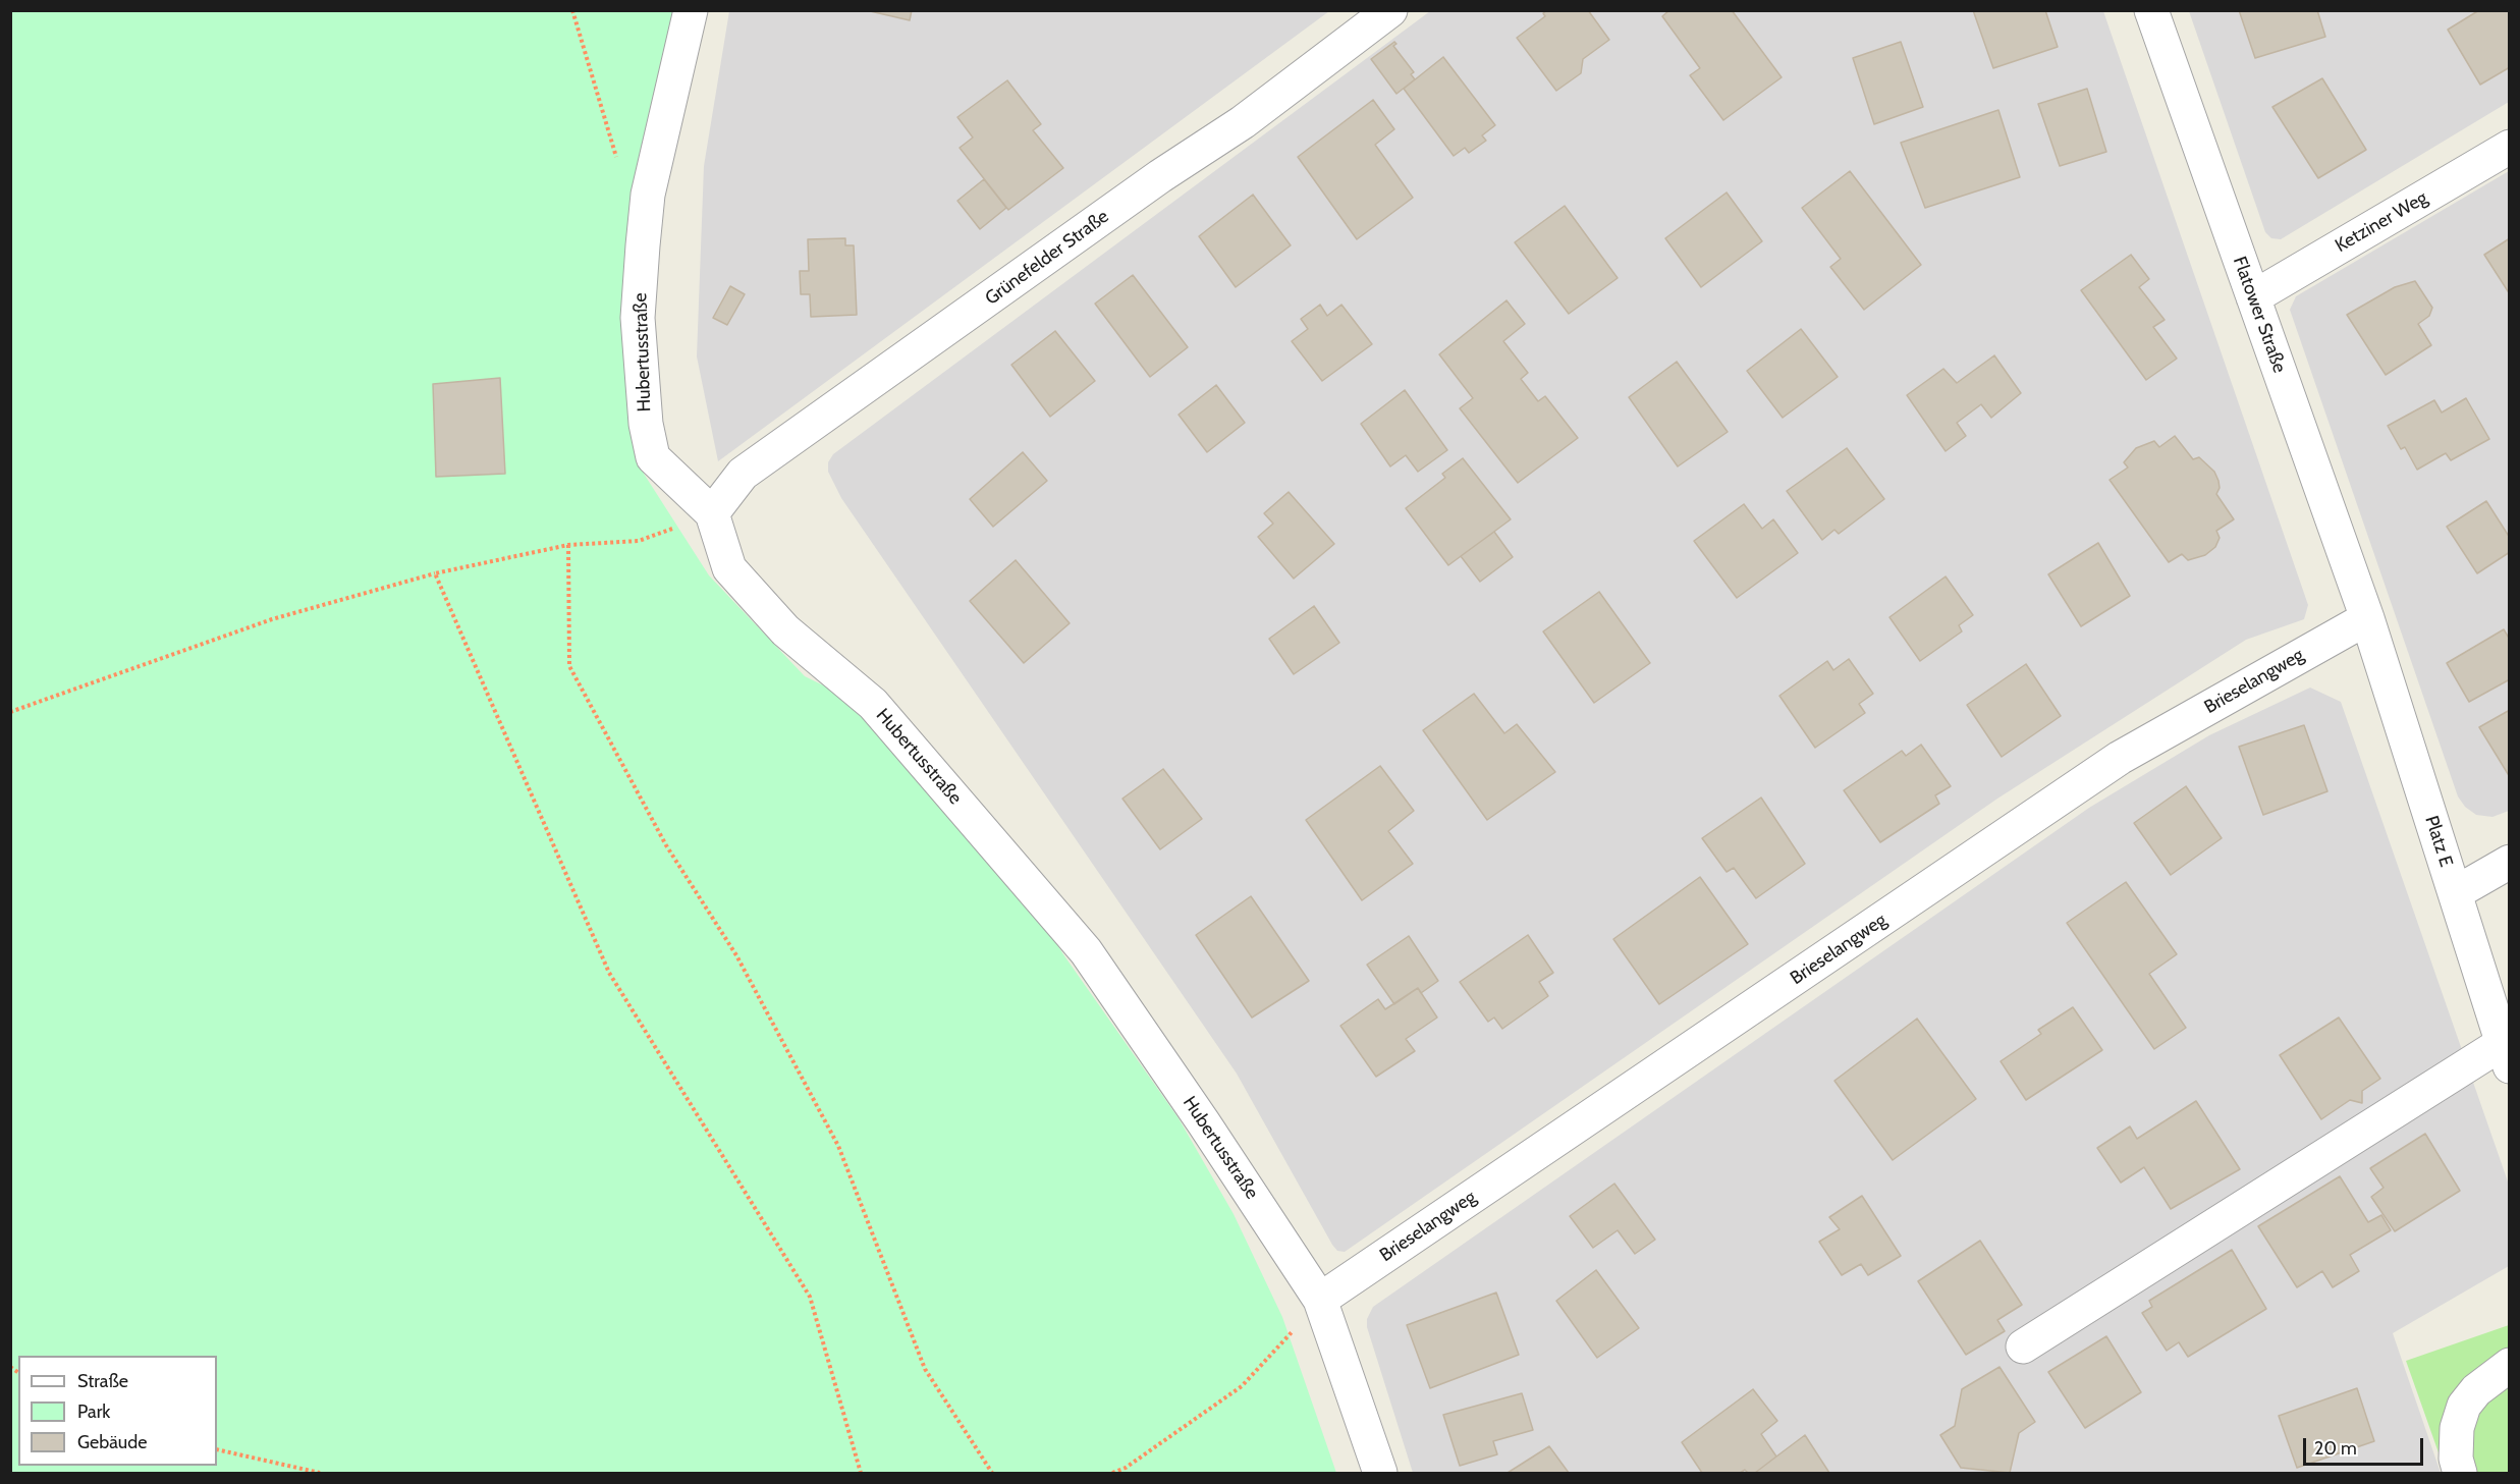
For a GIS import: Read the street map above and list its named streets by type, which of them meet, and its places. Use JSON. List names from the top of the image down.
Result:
{
  "streets": {
    "street": [
      "Ketziner Weg",
      "Grünefelder Straße",
      "Flatower Straße",
      "Hubertusstraße",
      "Brieselangweg",
      "Platz E"
    ]
  },
  "crossings": [
    ["Ketziner Weg", "Flatower Straße"],
    ["Grünefelder Straße", "Hubertusstraße"],
    ["Flatower Straße", "Brieselangweg"],
    ["Flatower Straße", "Platz E"],
    ["Hubertusstraße", "Brieselangweg"],
    ["Brieselangweg", "Platz E"]
  ],
  "legend": ["Straße", "Park", "Gebäude"],
  "scale_bar": "20 m"
}
